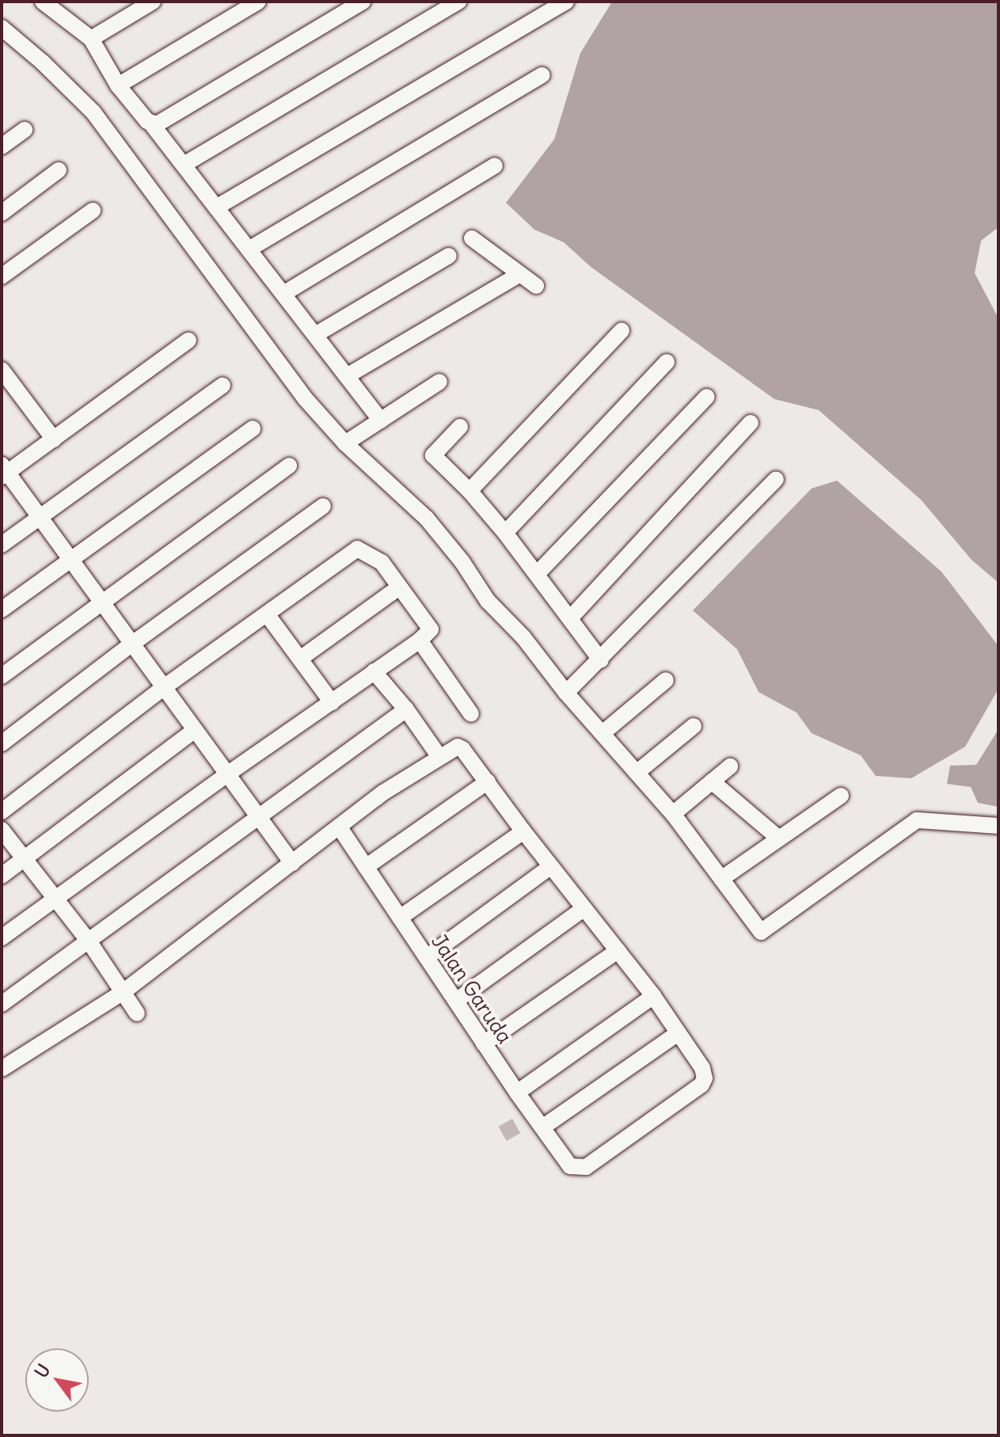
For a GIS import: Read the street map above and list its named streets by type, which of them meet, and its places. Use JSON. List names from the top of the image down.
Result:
{
  "streets": {
    "street": ["Jalan Garuda"]
  },
  "north": "top left"
}
